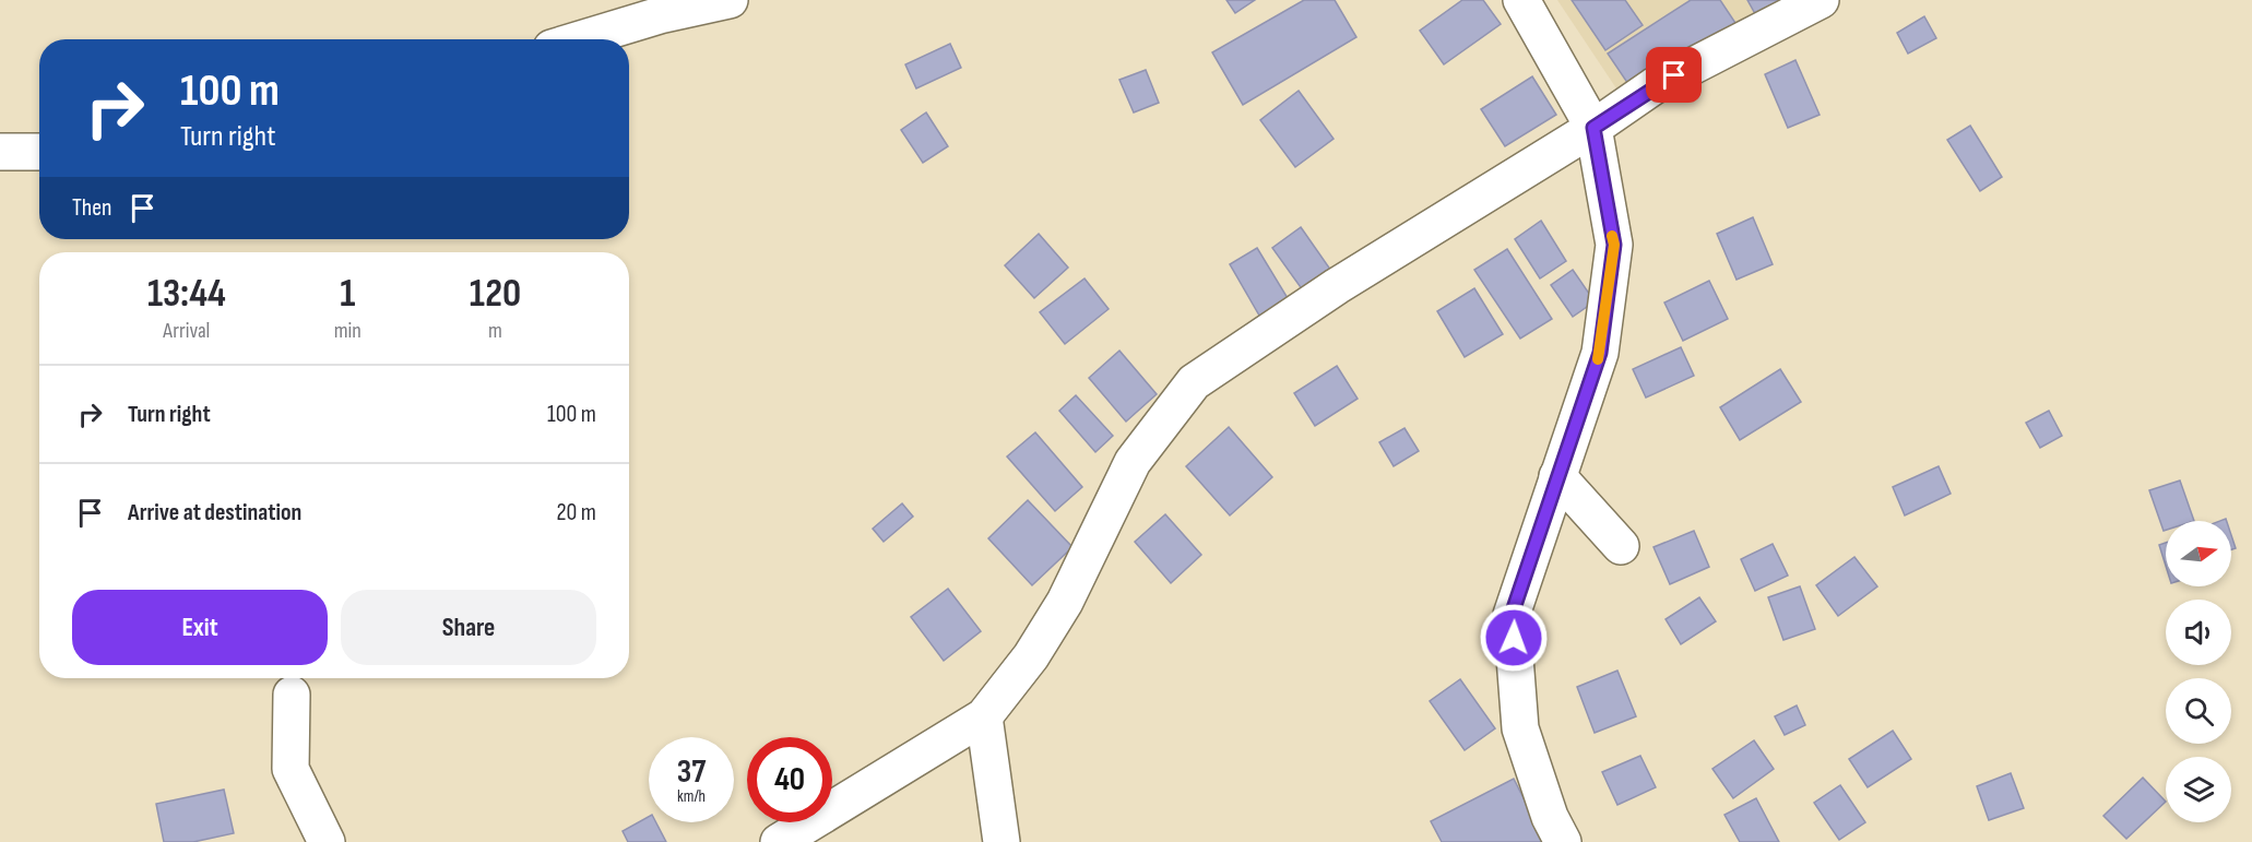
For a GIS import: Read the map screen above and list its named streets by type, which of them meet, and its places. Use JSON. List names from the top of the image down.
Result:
{
  "north": "right",
  "page": {
    "turn": ["100 m", "Turn right"],
    "then": "Then",
    "eta": [
      "13:44",
      "Arrival",
      "1",
      "min",
      "120",
      "m"
    ],
    "list": [
      {
        "name": "Turn right",
        "value": "100 m"
      },
      {
        "name": "Arrive at destination",
        "value": "20 m"
      }
    ],
    "buttons": ["Exit", "Share"],
    "speed": "37 km/h",
    "limit": "40"
  }
}
